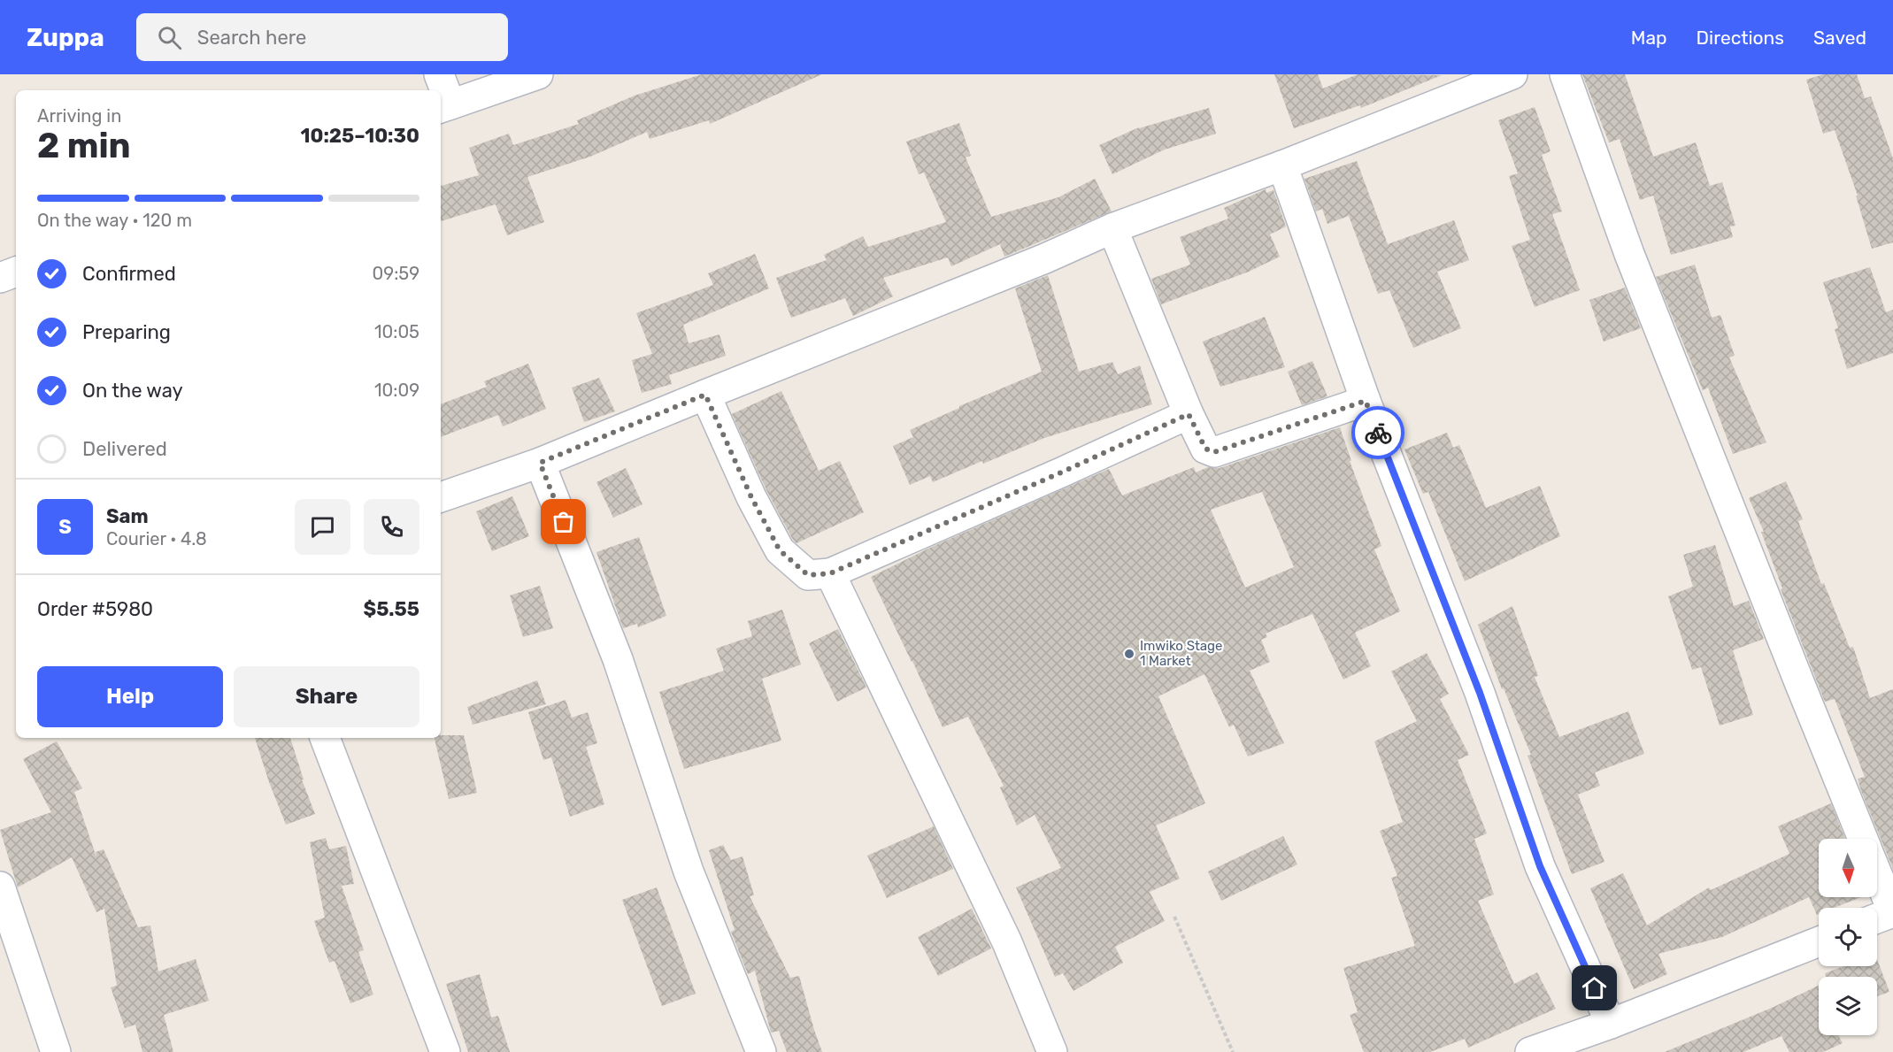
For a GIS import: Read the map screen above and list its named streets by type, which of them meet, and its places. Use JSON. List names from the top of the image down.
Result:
{
  "places": ["Imwiko Stage 1 Market"],
  "north": "bottom",
  "page": {
    "header": "Zuppa",
    "search": "Search here",
    "nav": ["Map", "Directions", "Saved"],
    "heading": ["2 min", "Arriving in", "10:25–10:30"],
    "panel": [
      "Sam",
      "Courier · 4.8",
      "Order #5980",
      "$5.55"
    ],
    "bar": "On the way · 120 m",
    "list": [
      ["Confirmed", "09:59"],
      ["Preparing", "10:05"],
      ["On the way", "10:09"],
      "Delivered"
    ],
    "round": "S",
    "buttons": ["Help", "Share"]
  }
}
